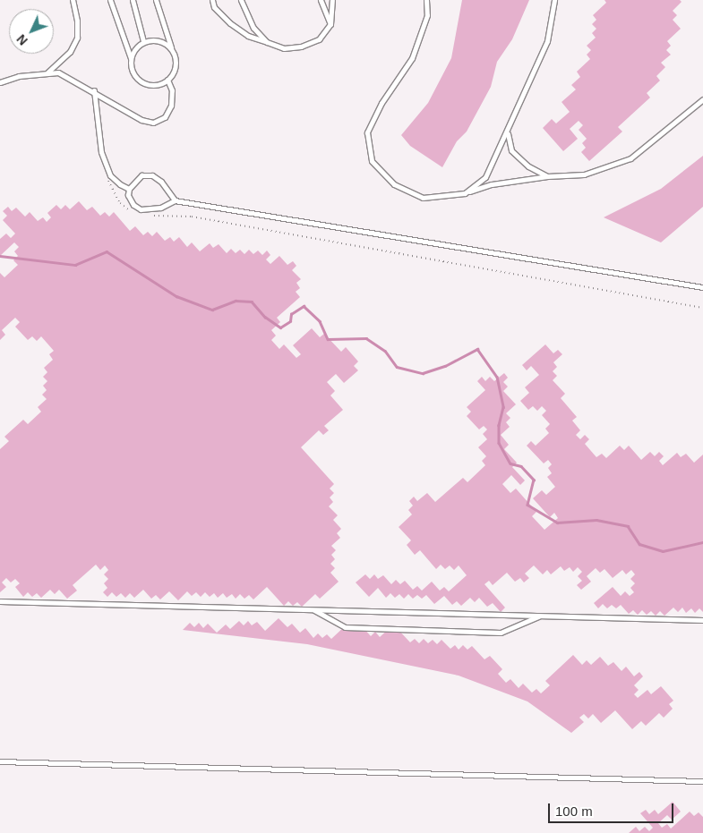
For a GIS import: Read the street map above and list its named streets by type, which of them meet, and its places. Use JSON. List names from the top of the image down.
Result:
{
  "scale_bar": "100 m",
  "north": "bottom left"
}
